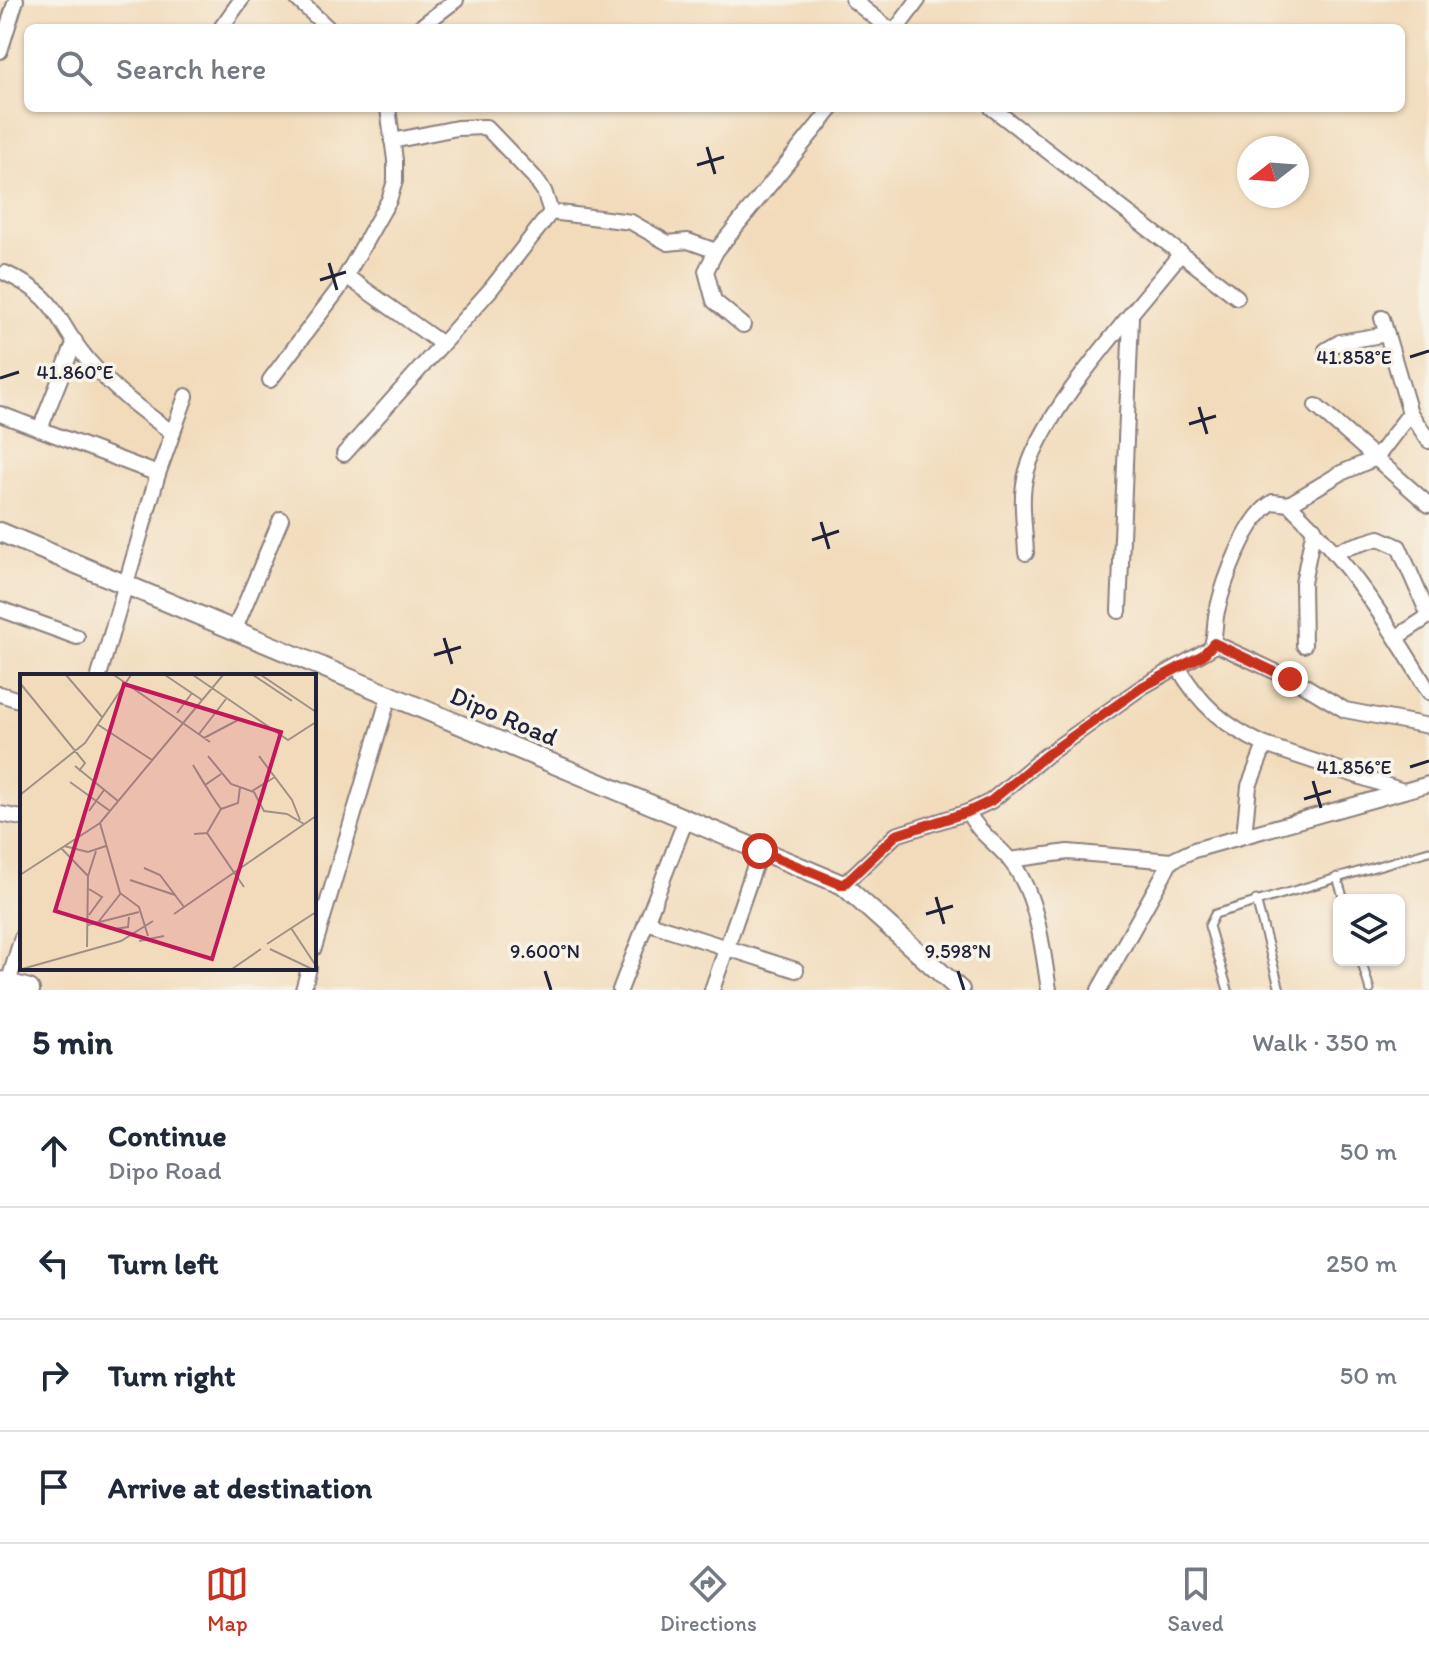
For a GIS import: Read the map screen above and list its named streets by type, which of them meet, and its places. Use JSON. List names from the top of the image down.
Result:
{
  "streets": {
    "main road": ["Dipo Road"]
  },
  "north": "left",
  "page": {
    "search": "Search here",
    "heading": ["5 min", "Walk · 350 m"],
    "list": [
      ["Continue", "Dipo Road", "50 m"],
      ["Turn left", "250 m"],
      ["Turn right", "50 m"],
      "Arrive at destination"
    ],
    "nav": ["Map", "Directions", "Saved"]
  },
  "coordinates": [
    "41.858°E",
    "41.860°E",
    "41.856°E",
    "9.600°N",
    "9.598°N"
  ]
}
